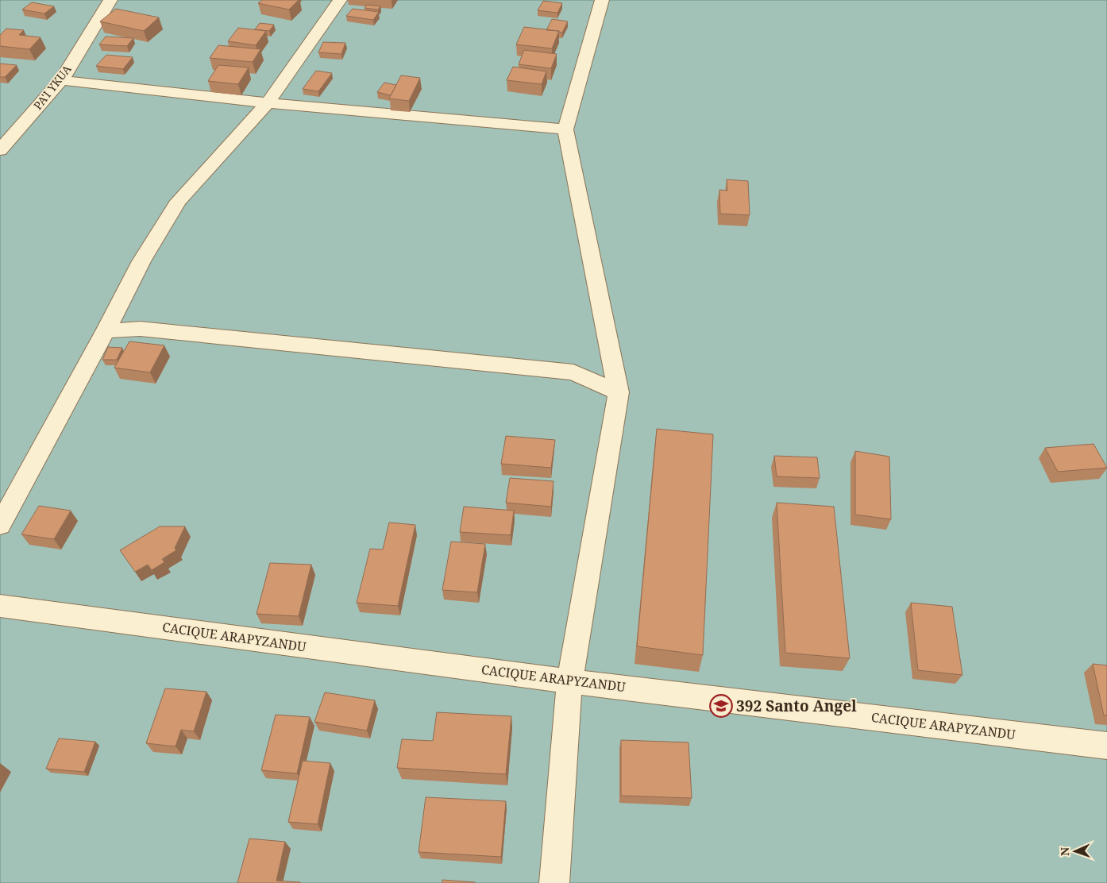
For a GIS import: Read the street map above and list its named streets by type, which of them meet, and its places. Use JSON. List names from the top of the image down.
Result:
{
  "streets": {
    "street": ["PA'I YKUA", "CACIQUE ARAPYZANDU"]
  },
  "places": {
    "school or university": ["392 Santo Angel"]
  },
  "north": "left"
}
